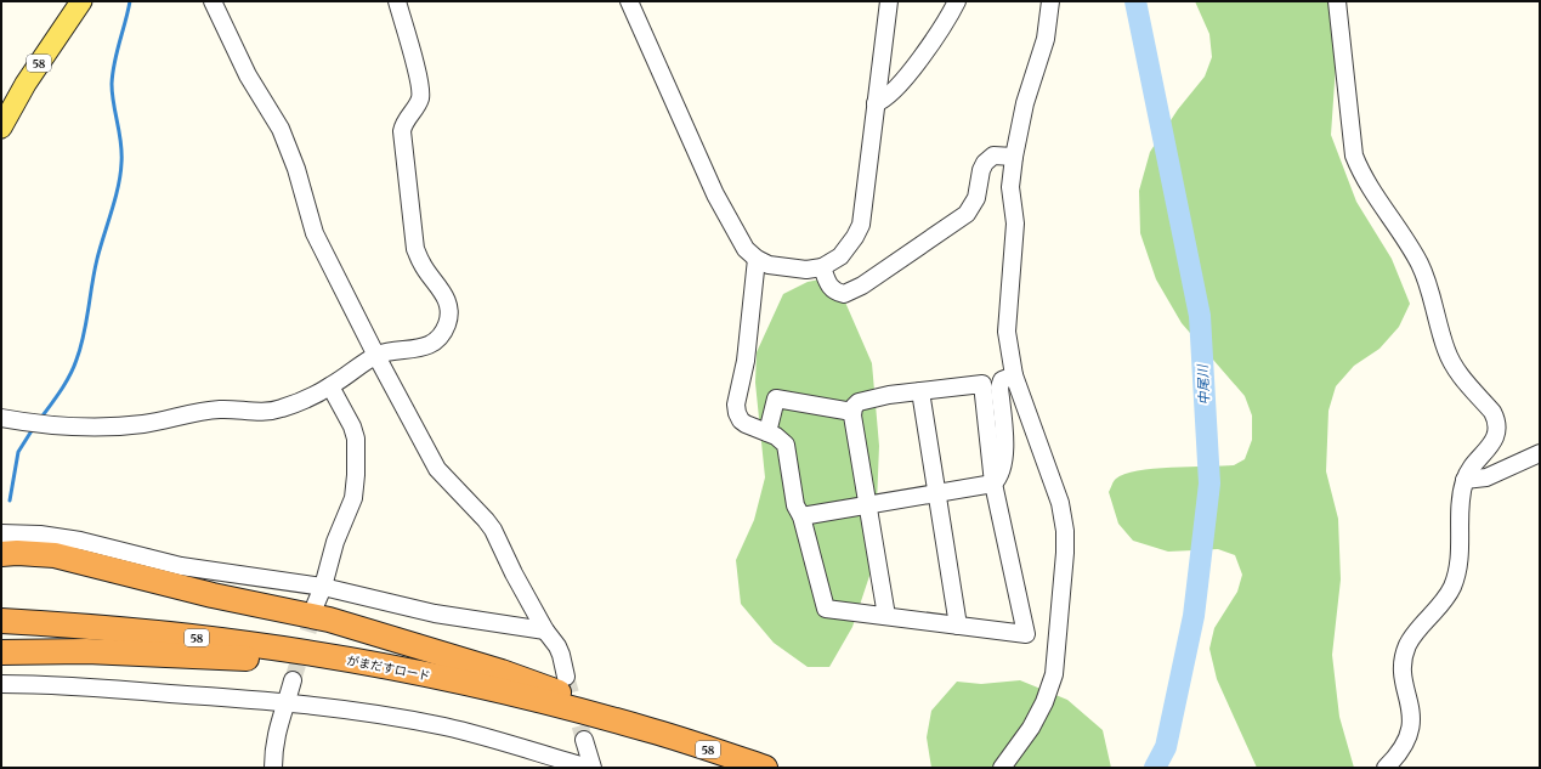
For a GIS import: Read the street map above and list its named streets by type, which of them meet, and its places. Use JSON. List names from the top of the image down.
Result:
{
  "streets": {
    "highway": ["58", "がまだすロード"]
  },
  "water": ["中尾川"]
}
